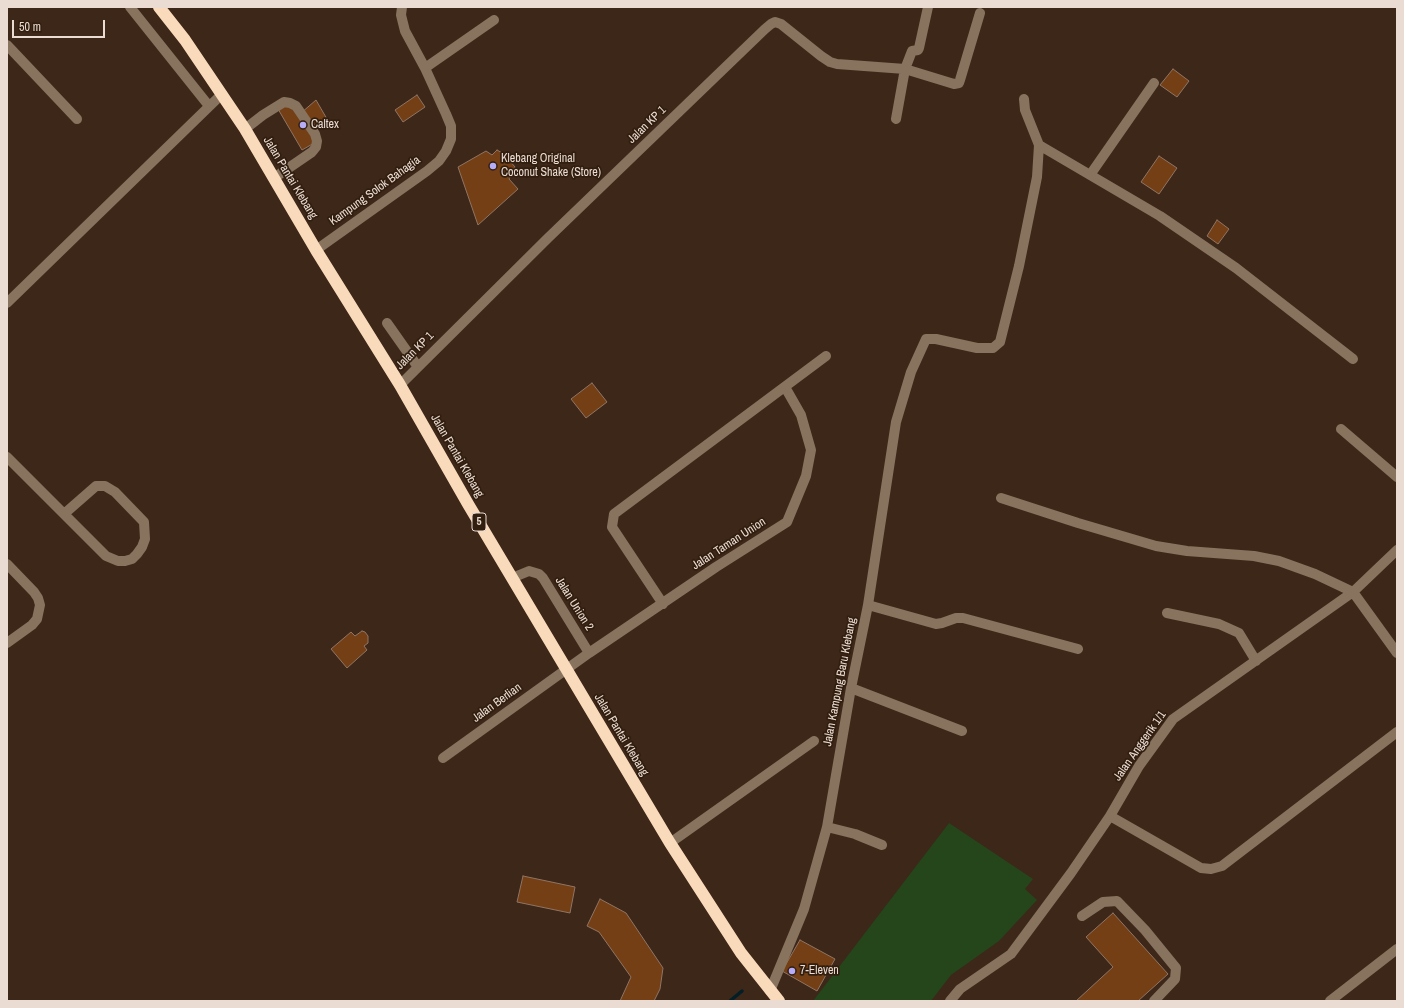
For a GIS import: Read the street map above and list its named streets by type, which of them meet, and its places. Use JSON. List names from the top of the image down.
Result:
{
  "streets": {
    "highway": ["Jalan Pantai Klebang", "5"],
    "street": [
      "Jalan KP 1",
      "Kampung Solok Bahagia",
      "Jalan Taman Union",
      "Jalan Union 2",
      "Jalan Kampung Baru Klebang",
      "Jalan Berlian",
      "Jalan Anggerik 1/1"
    ]
  },
  "crossings": [
    ["Jalan KP 1", "Jalan Pantai Klebang"],
    ["Jalan Pantai Klebang", "Kampung Solok Bahagia"],
    ["Jalan Pantai Klebang", "Jalan Taman Union"],
    ["Jalan Pantai Klebang", "Jalan Union 2"],
    ["Jalan Pantai Klebang", "Jalan Kampung Baru Klebang"],
    ["Jalan Pantai Klebang", "Jalan Berlian"],
    ["Jalan Taman Union", "Jalan Union 2"],
    ["Jalan Taman Union", "Jalan Berlian"]
  ],
  "places": ["Caltex", "Klebang Original Coconut Shake (Store)", "7-Eleven"],
  "scale_bar": "50 m"
}
